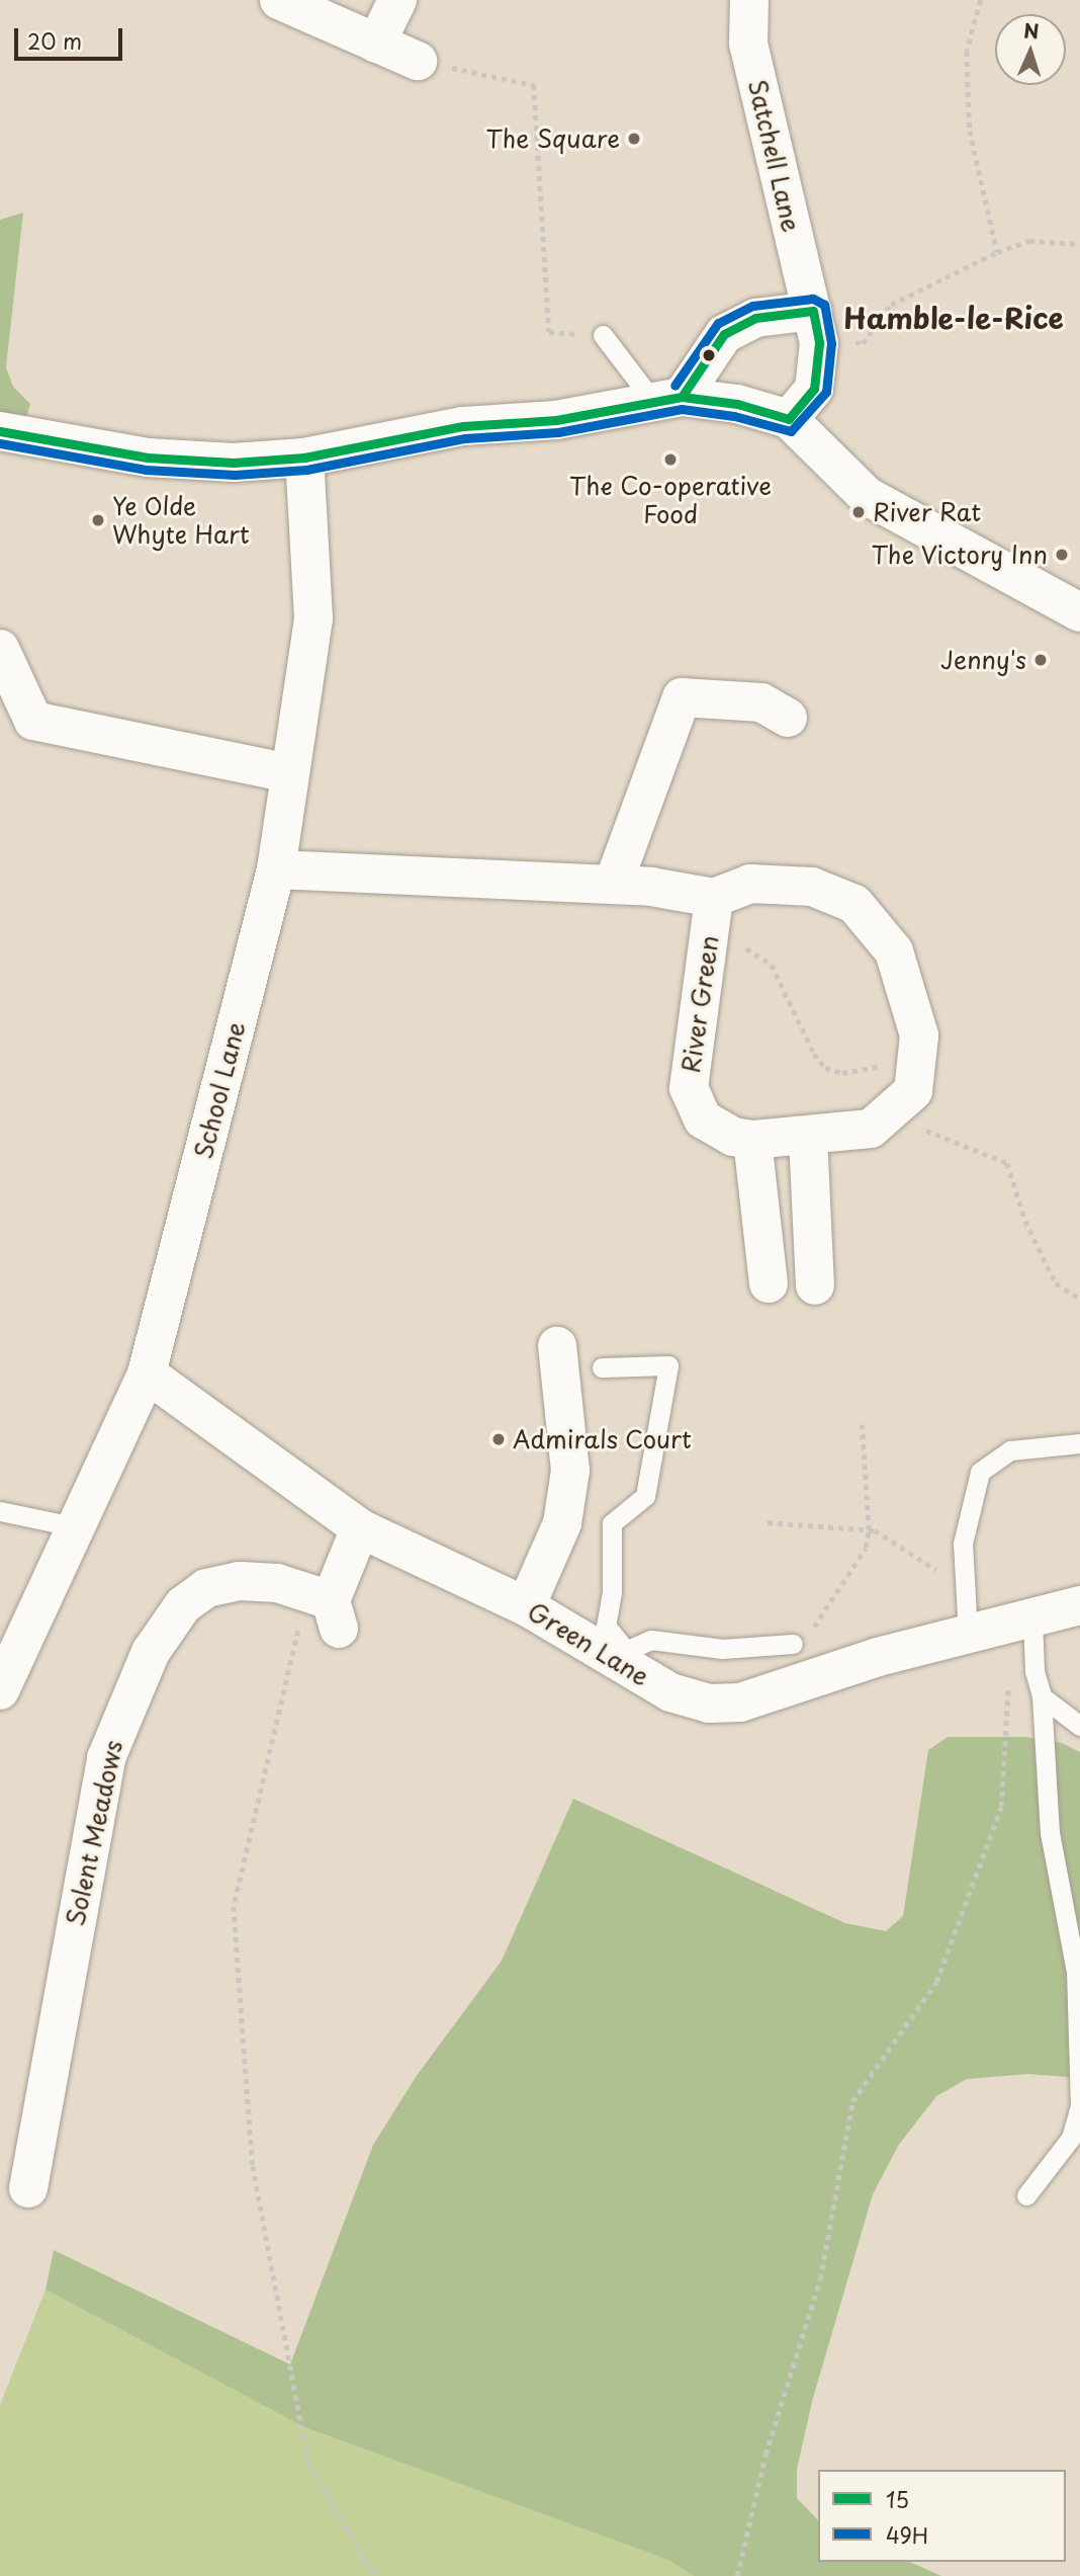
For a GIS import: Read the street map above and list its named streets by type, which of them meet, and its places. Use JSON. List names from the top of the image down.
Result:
{
  "streets": {
    "street": [
      "Satchell Lane",
      "River Green",
      "School Lane",
      "Green Lane",
      "Solent Meadows"
    ]
  },
  "crossings": [
    ["River Green", "School Lane"],
    ["School Lane", "Green Lane"]
  ],
  "districts": ["Hamble-le-Rice"],
  "places": [
    "The Square",
    "The Co-operative Food",
    "River Rat",
    "Ye Olde Whyte Hart",
    "The Victory Inn",
    "Jenny's",
    "Admirals Court"
  ],
  "lines": ["transit line 49H", "transit line 15"],
  "legend": ["15", "49H"],
  "scale_bar": "20 m",
  "north": "top"
}
